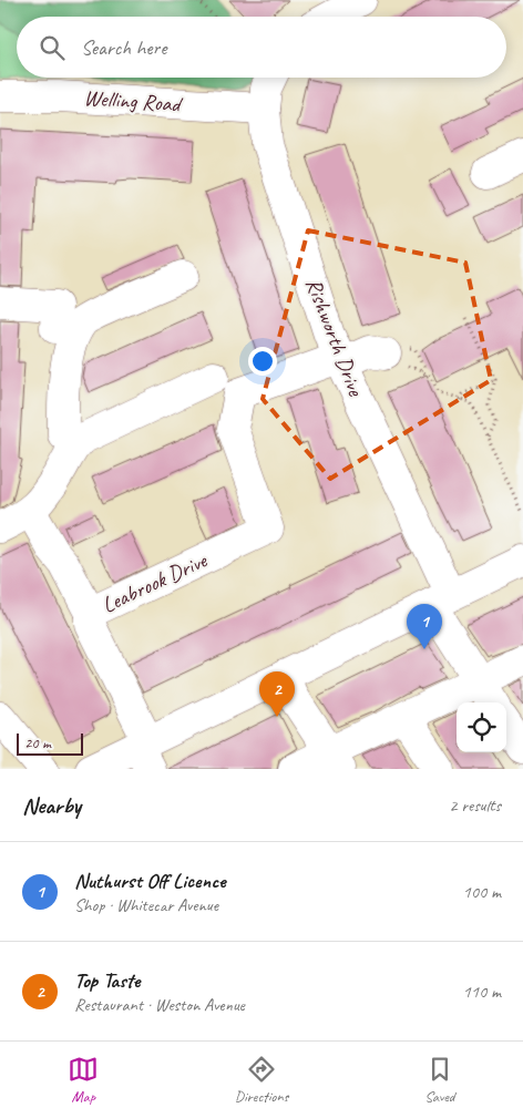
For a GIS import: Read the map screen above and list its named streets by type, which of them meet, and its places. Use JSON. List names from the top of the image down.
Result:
{
  "streets": {
    "street": ["Welling Road", "Rishworth Drive", "Leabrook Drive"]
  },
  "crossings": [
    ["Welling Road", "Rishworth Drive"],
    ["Rishworth Drive", "Leabrook Drive"]
  ],
  "scale_bar": "20 m",
  "page": {
    "search": "Search here",
    "pins": ["1", "2"],
    "scale": "20 m",
    "heading": ["Nearby", "2 results"],
    "list": [
      {
        "mark": "1",
        "name": "Nuthurst Off Licence",
        "note": "Shop · Whitecar Avenue",
        "value": "100 m"
      },
      {
        "mark": "2",
        "name": "Top Taste",
        "note": "Restaurant · Weston Avenue",
        "value": "110 m"
      }
    ],
    "nav": ["Map", "Directions", "Saved"]
  }
}
